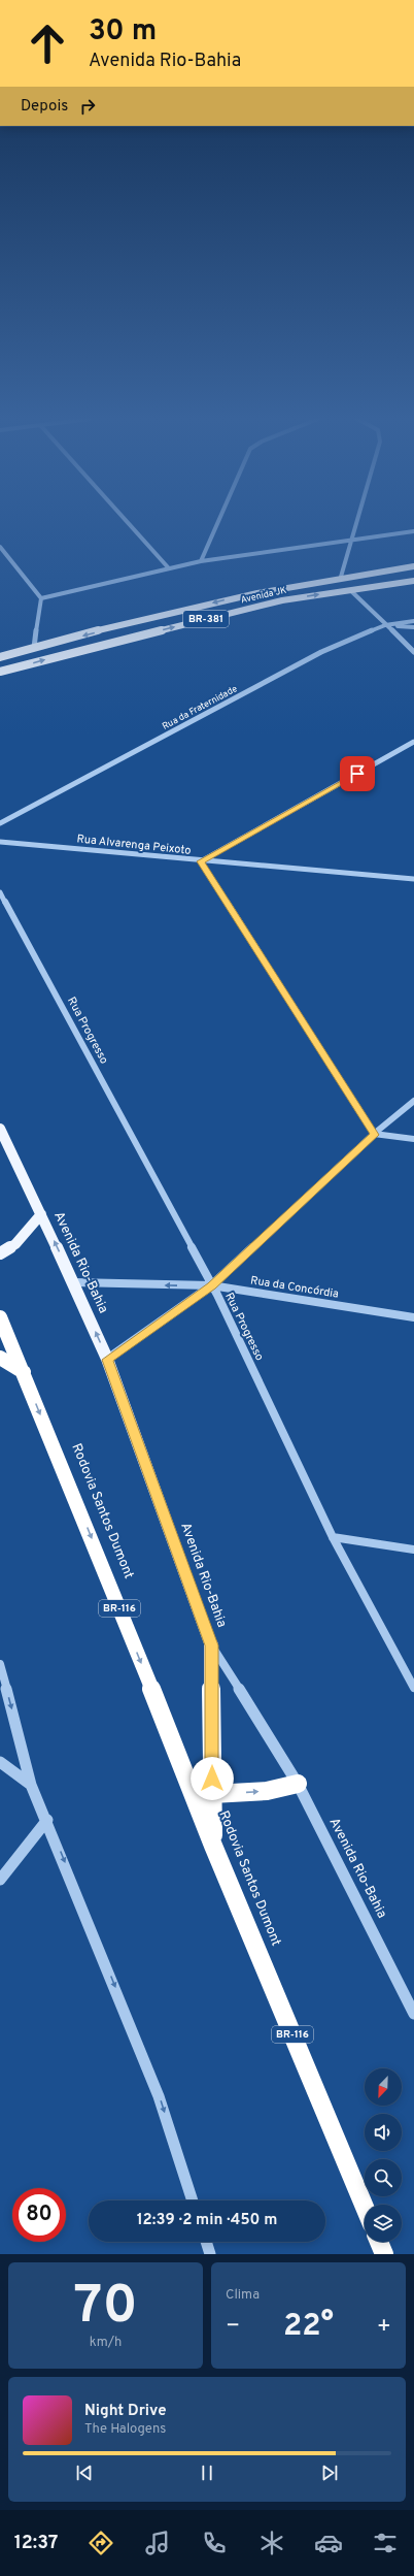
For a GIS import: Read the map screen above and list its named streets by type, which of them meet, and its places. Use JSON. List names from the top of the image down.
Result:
{
  "streets": {
    "highway": ["Rodovia Santos Dumont", "BR-116"],
    "main road": ["Avenida JK", "BR-381", "Avenida Rio-Bahia"],
    "street": [
      "Rua da Fraternidade",
      "Rua Alvarenga Peixoto",
      "Rua Progresso",
      "Rua da Concórdia"
    ]
  },
  "crossings": [
    ["Rua Progresso", "Rua da Concórdia"],
    ["Avenida Rio-Bahia", "Rua da Concórdia"]
  ],
  "one_way": ["Rua da Concórdia"],
  "north": "bottom left",
  "page": {
    "turn": ["30 m", "Avenida Rio-Bahia"],
    "then": "Depois",
    "limit": "80",
    "trip": "12:39 · 2 min · 450 m",
    "tile": [
      ["70", "km/h"],
      "Clima"
    ],
    "heat": ["−", "22°", "+"],
    "song": ["Night Drive", "The Halogens"],
    "tabs": "12:37"
  }
}
